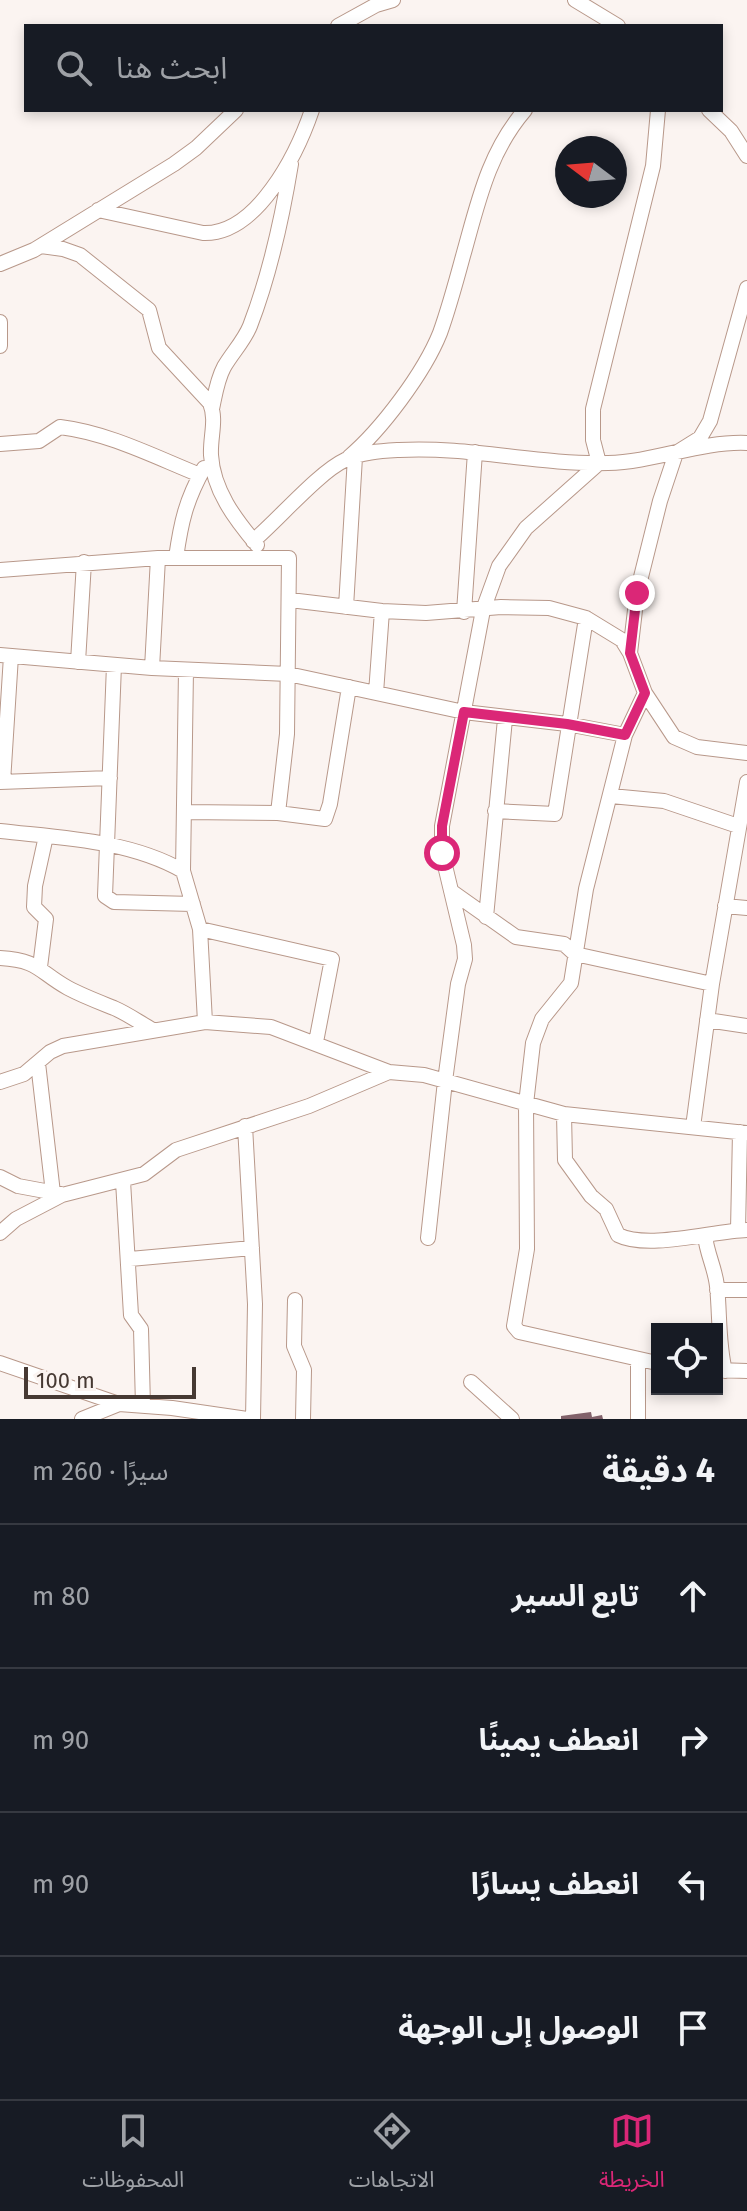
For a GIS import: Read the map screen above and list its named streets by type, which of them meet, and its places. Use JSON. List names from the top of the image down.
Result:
{
  "scale_bar": "100 m",
  "north": "left",
  "page": {
    "search": "ابحث هنا",
    "scale": "100 m",
    "heading": ["4 دقيقة", "سيرًا · 260 m"],
    "list": [
      ["تابع السير", "80 m"],
      ["انعطف يمينًا", "90 m"],
      ["انعطف يسارًا", "90 m"],
      "الوصول إلى الوجهة"
    ],
    "nav": ["الخريطة", "الاتجاهات", "المحفوظات"]
  }
}
